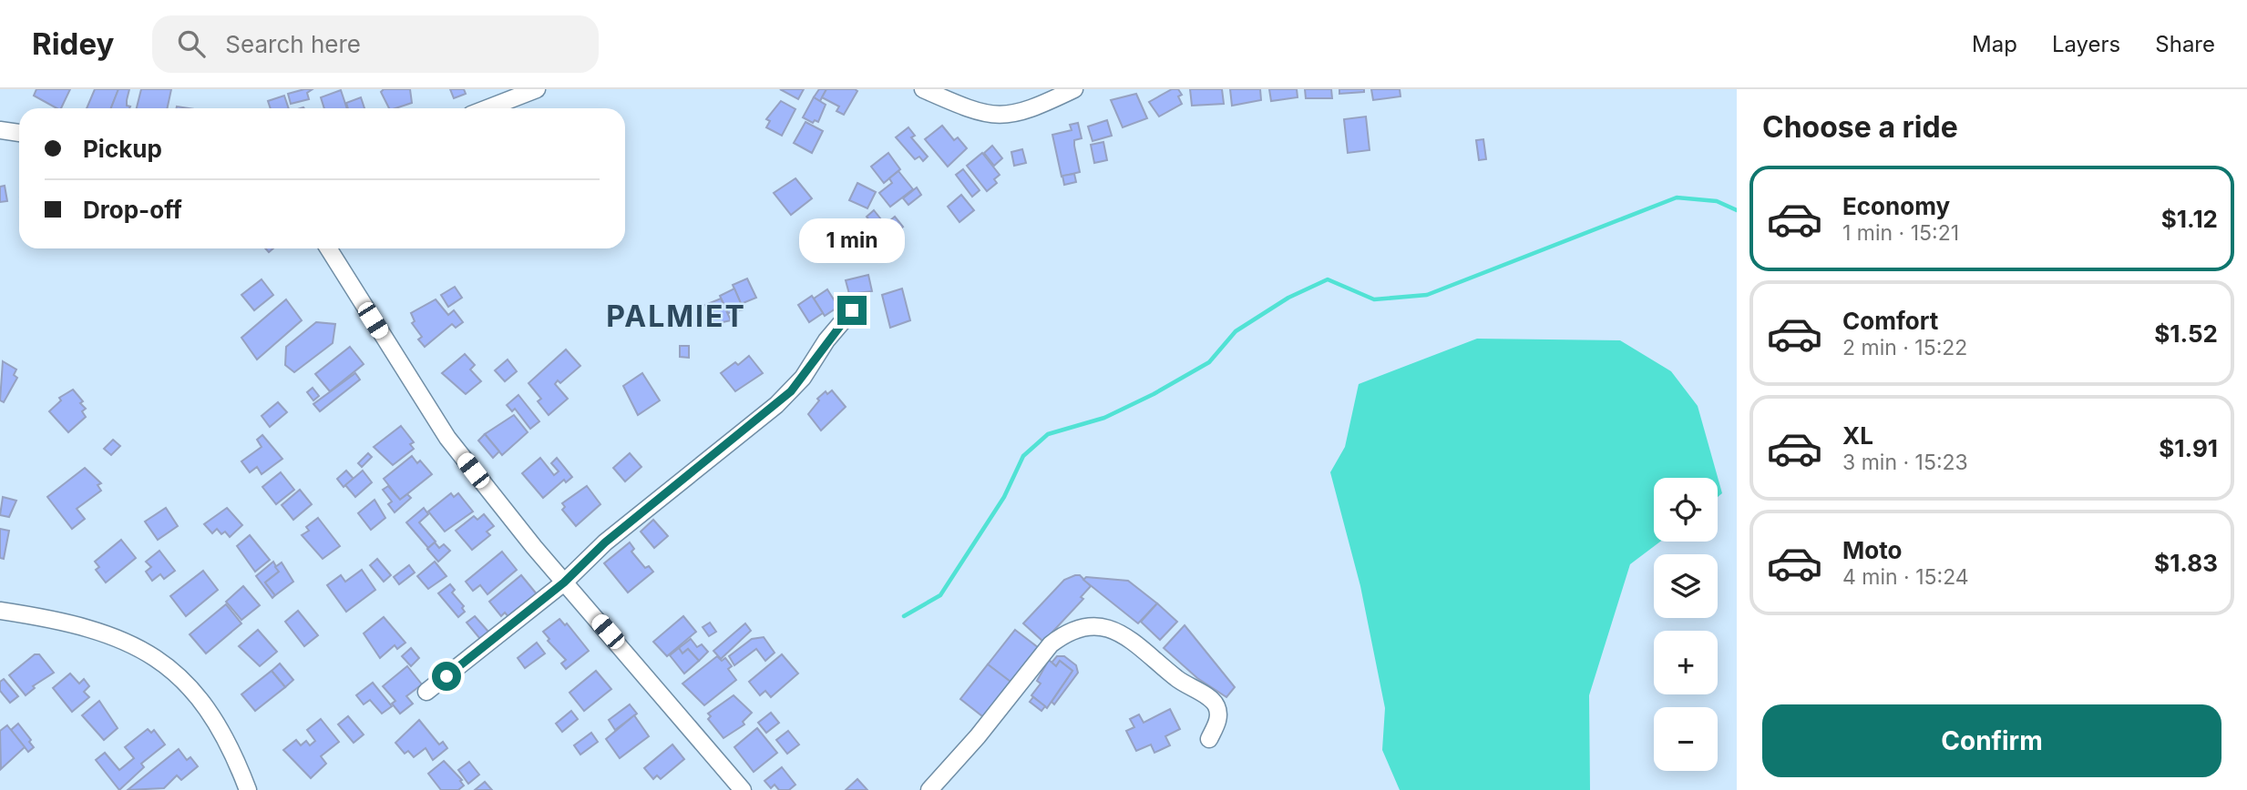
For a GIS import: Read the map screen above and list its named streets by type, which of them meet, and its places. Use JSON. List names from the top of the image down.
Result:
{
  "districts": ["PALMIET"],
  "page": {
    "header": "Ridey",
    "search": "Search here",
    "nav": ["Map", "Layers", "Share"],
    "heading": "Choose a ride",
    "banner": ["Pickup", "Drop-off"],
    "list": [
      {
        "name": "Economy",
        "note": "1 min · 15:21",
        "value": "$1.12"
      },
      {
        "name": "Comfort",
        "note": "2 min · 15:22",
        "value": "$1.52"
      },
      {
        "name": "XL",
        "note": "3 min · 15:23",
        "value": "$1.91"
      },
      {
        "name": "Moto",
        "note": "4 min · 15:24",
        "value": "$1.83"
      }
    ],
    "bubble": "1 min",
    "map_buttons": ["+", "−"],
    "buttons": "Confirm"
  }
}
